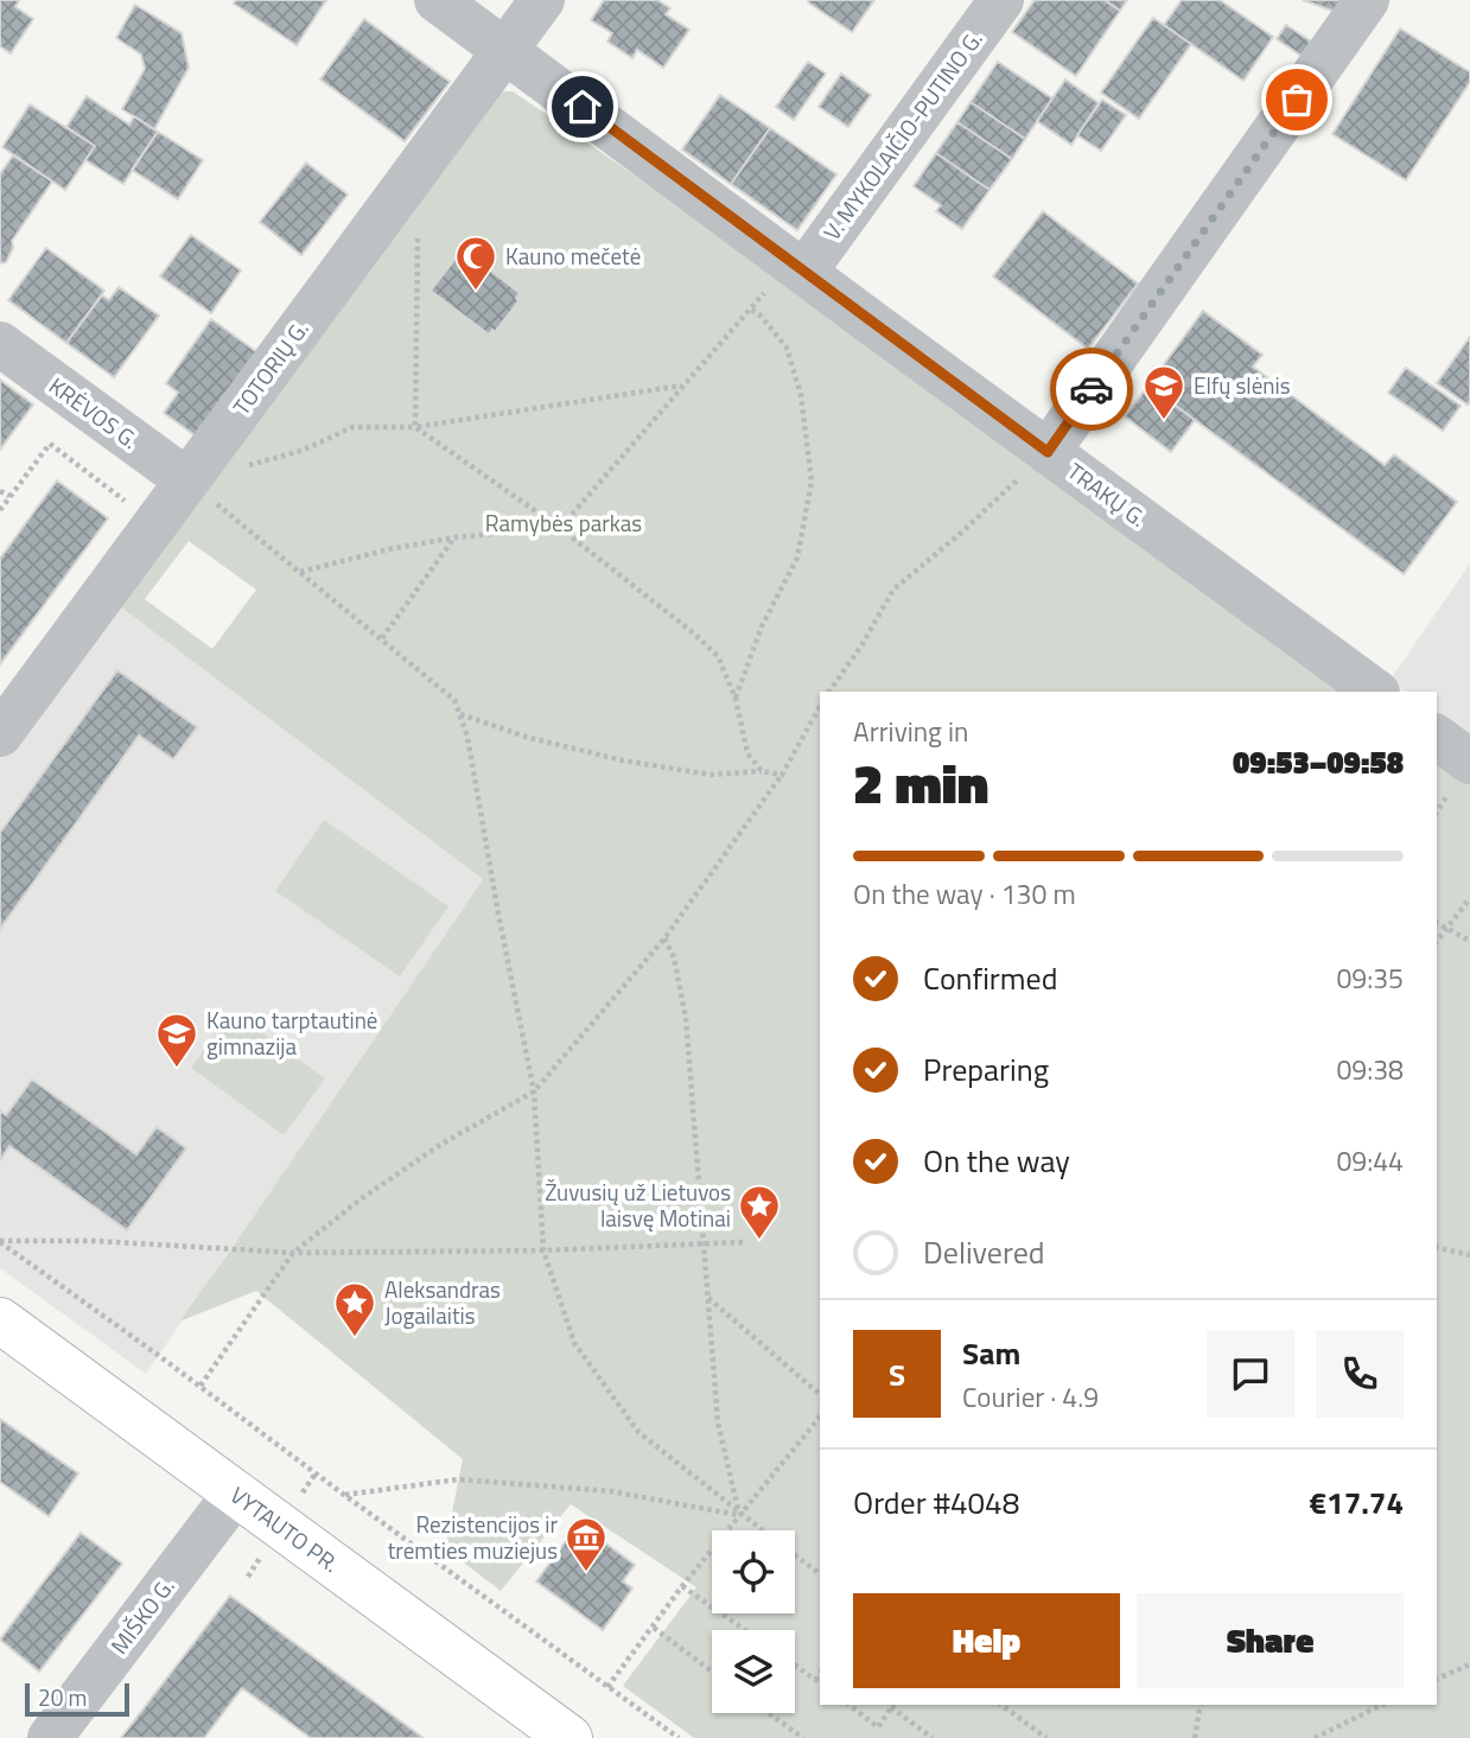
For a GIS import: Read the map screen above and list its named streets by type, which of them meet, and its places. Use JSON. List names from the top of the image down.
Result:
{
  "streets": {
    "main road": ["VYTAUTO PR."],
    "street": [
      "V. MYKOLAIČIO-PUTINO G.",
      "TOTORIŲ G.",
      "KRĖVOS G.",
      "TRAKŲ G.",
      "MIŠKO G."
    ]
  },
  "crossings": [
    ["V. MYKOLAIČIO-PUTINO G.", "TRAKŲ G."],
    ["TOTORIŲ G.", "KRĖVOS G."],
    ["TOTORIŲ G.", "TRAKŲ G."],
    ["VYTAUTO PR.", "MIŠKO G."]
  ],
  "parks": ["Ramybės parkas"],
  "places": {
    "mosque": ["Kauno mečetė"],
    "school or university": ["Elfų slėnis", "Kauno tarptautinė gimnazija"],
    "place": ["Žuvusių už Lietuvos laisvę Motinai", "Aleksandras Jogailaitis"],
    "museum": ["Rezistencijos ir tremties muziejus"]
  },
  "scale_bar": "20 m",
  "page": {
    "heading": ["2 min", "Arriving in", "09:53–09:58"],
    "panel": [
      "Sam",
      "Courier · 4.9",
      "Order #4048",
      "€17.74"
    ],
    "bar": "On the way · 130 m",
    "list": [
      ["Confirmed", "09:35"],
      ["Preparing", "09:38"],
      ["On the way", "09:44"],
      "Delivered"
    ],
    "round": "S",
    "buttons": ["Help", "Share"],
    "scale": "20 m"
  }
}
